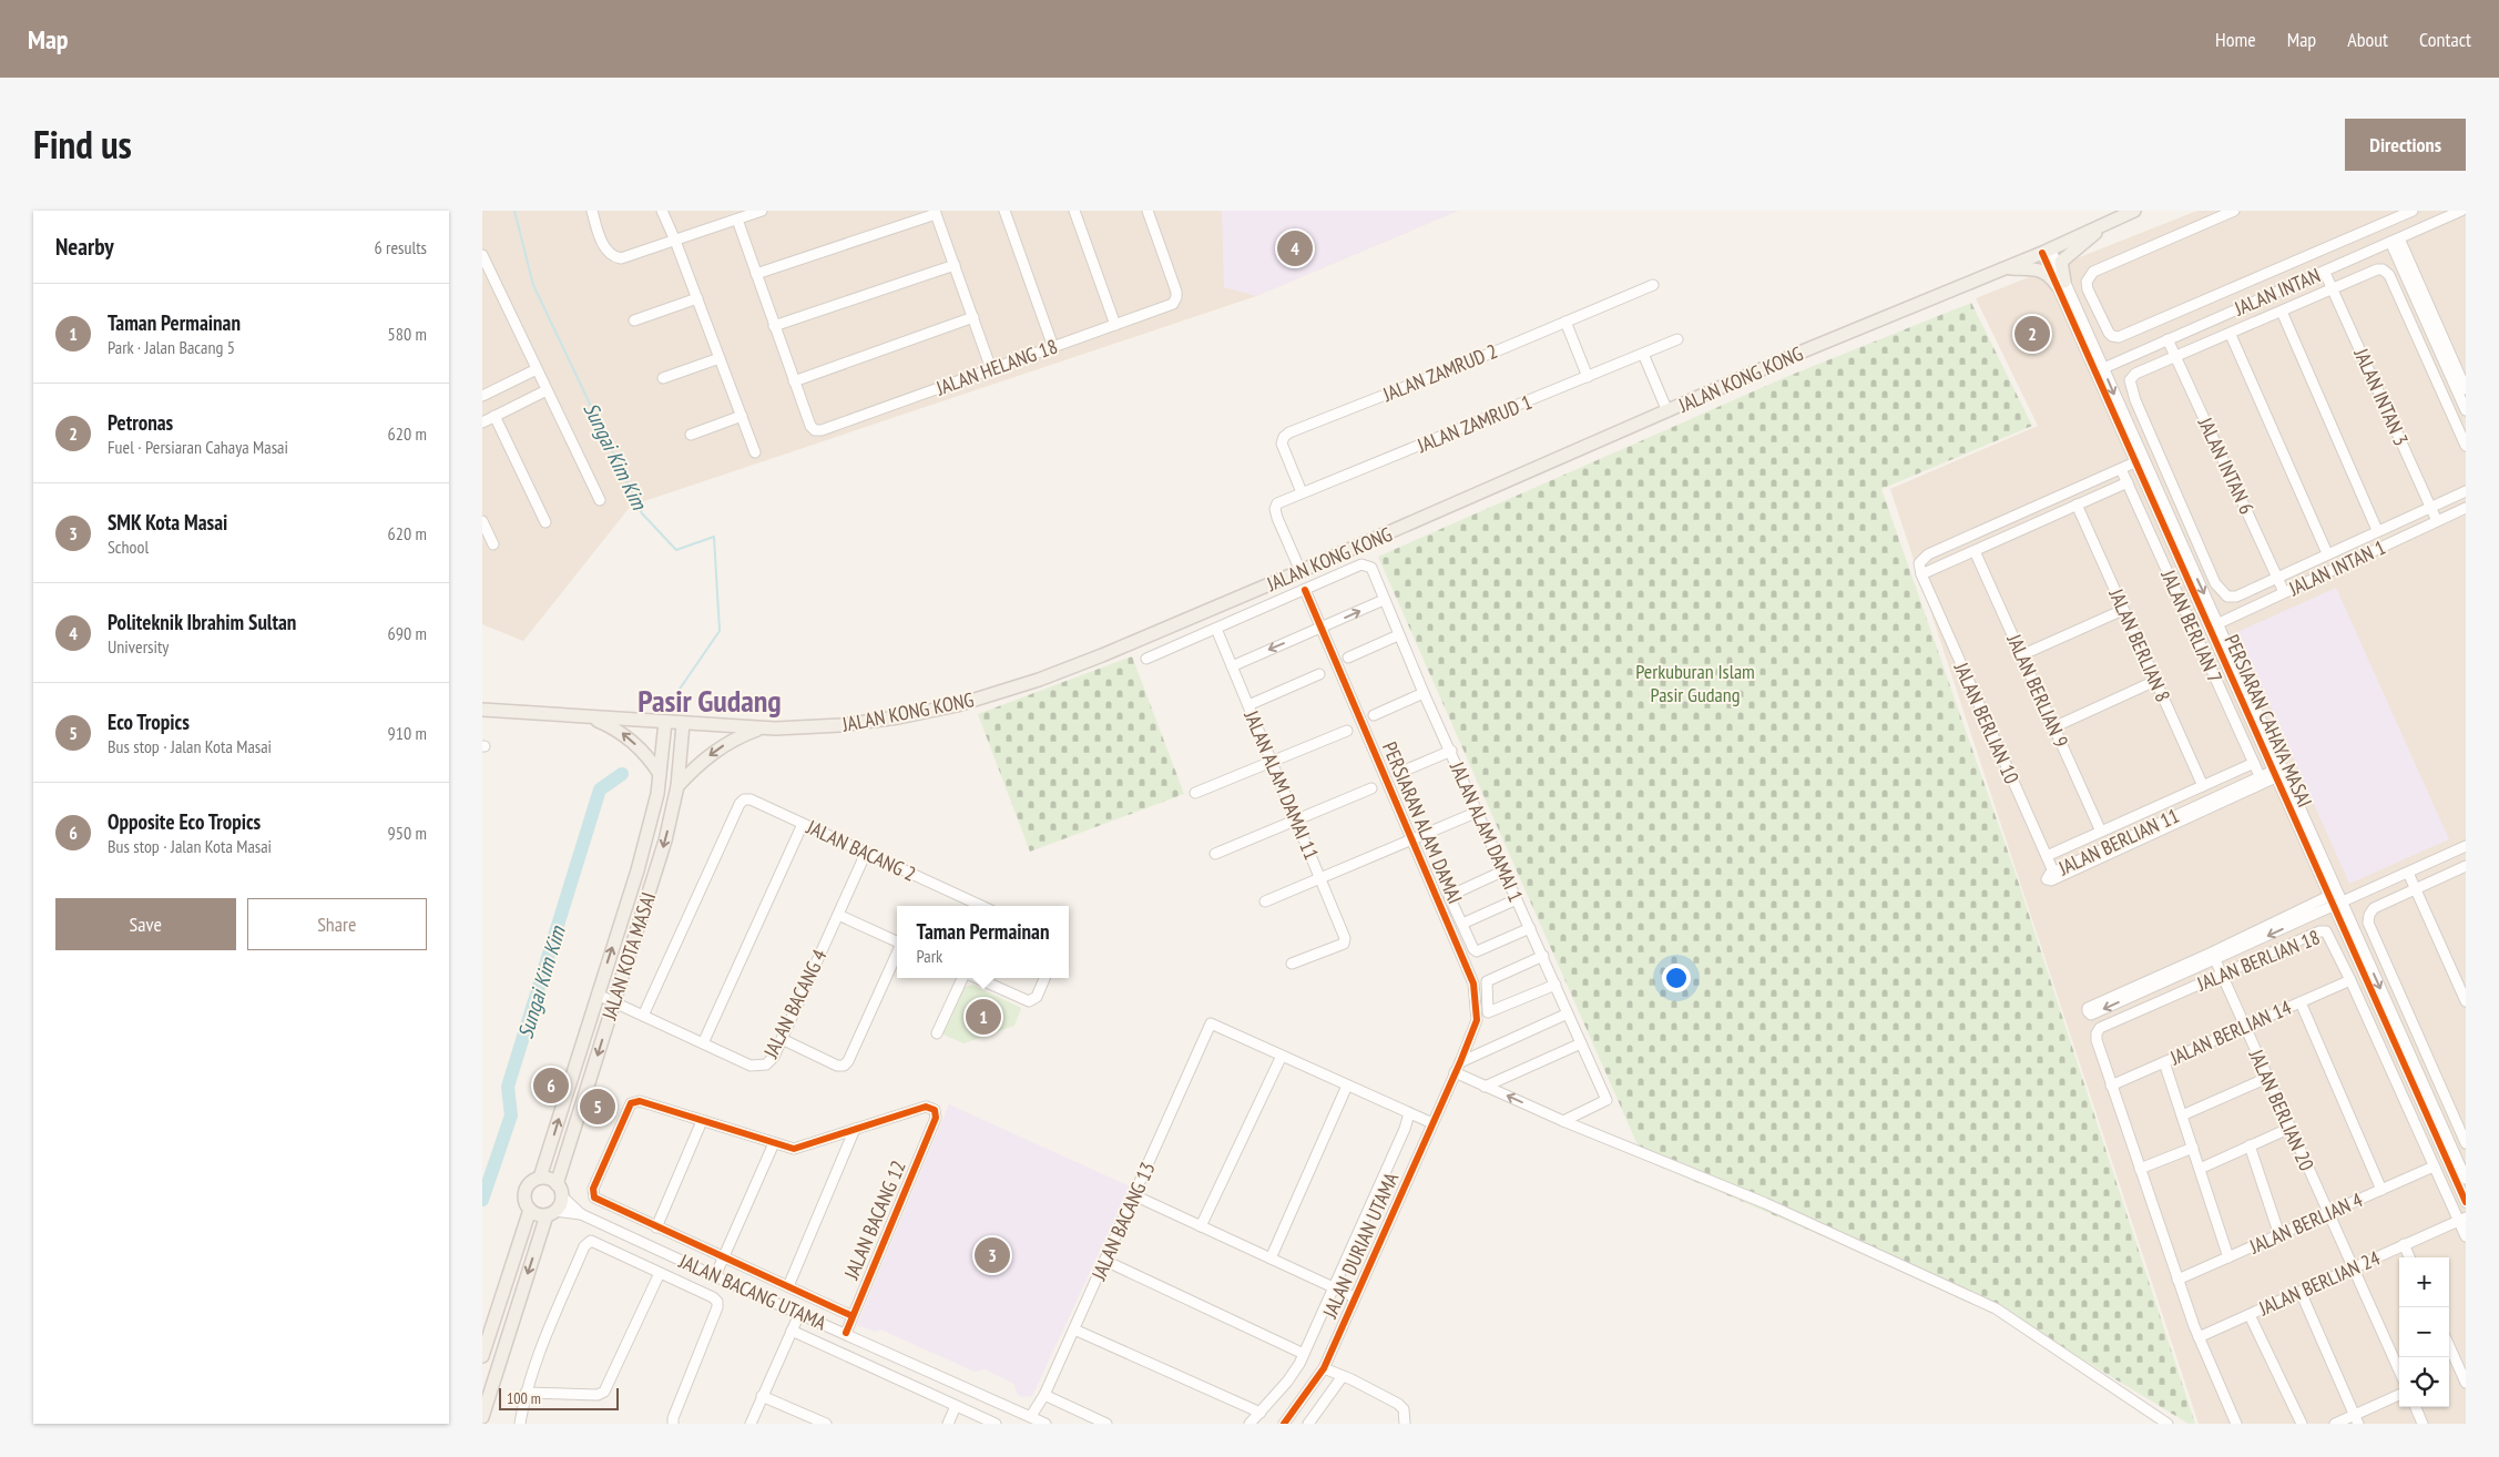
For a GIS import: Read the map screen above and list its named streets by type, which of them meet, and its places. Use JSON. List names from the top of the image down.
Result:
{
  "streets": {
    "main road": ["JALAN KONG KONG", "JALAN KOTA MASAI"],
    "street": [
      "JALAN INTAN",
      "JALAN HELANG 18",
      "JALAN ZAMRUD 2",
      "JALAN INTAN 3",
      "JALAN ZAMRUD 1",
      "JALAN INTAN 6",
      "JALAN INTAN 1",
      "JALAN BERLIAN 7",
      "JALAN BERLIAN 8",
      "JALAN BERLIAN 9",
      "PERSIARAN CAHAYA MASAI",
      "JALAN BERLIAN 10",
      "JALAN ALAM DAMAI 11",
      "PERSIARAN ALAM DAMAI",
      "JALAN ALAM DAMAI 1",
      "JALAN BERLIAN 11",
      "JALAN BACANG 2",
      "JALAN BERLIAN 18",
      "JALAN BACANG 4",
      "JALAN BERLIAN 14",
      "JALAN BERLIAN 20",
      "JALAN BACANG 12",
      "JALAN BACANG 13",
      "JALAN BERLIAN 4",
      "JALAN DURIAN UTAMA",
      "JALAN BERLIAN 24",
      "JALAN BACANG UTAMA"
    ]
  },
  "crossings": [
    ["JALAN INTAN", "JALAN INTAN 3"],
    ["JALAN INTAN", "JALAN INTAN 6"],
    ["JALAN INTAN", "PERSIARAN CAHAYA MASAI"],
    ["JALAN ZAMRUD 2", "JALAN ZAMRUD 1"],
    ["JALAN KONG KONG", "JALAN ZAMRUD 1"],
    ["JALAN KONG KONG", "PERSIARAN CAHAYA MASAI"],
    ["JALAN KONG KONG", "JALAN KOTA MASAI"],
    ["JALAN INTAN 3", "JALAN INTAN 1"],
    ["JALAN INTAN 6", "JALAN INTAN 1"],
    ["JALAN INTAN 1", "PERSIARAN CAHAYA MASAI"],
    ["JALAN BERLIAN 7", "JALAN BERLIAN 11"],
    ["PERSIARAN CAHAYA MASAI", "JALAN BERLIAN 11"],
    ["JALAN BERLIAN 10", "JALAN BERLIAN 11"],
    ["PERSIARAN ALAM DAMAI", "JALAN ALAM DAMAI 1"],
    ["PERSIARAN ALAM DAMAI", "JALAN DURIAN UTAMA"],
    ["JALAN BACANG 2", "JALAN BACANG 4"],
    ["JALAN KOTA MASAI", "JALAN BACANG 4"],
    ["JALAN KOTA MASAI", "JALAN BACANG UTAMA"],
    ["JALAN BERLIAN 18", "JALAN BERLIAN 14"],
    ["JALAN BERLIAN 18", "JALAN BERLIAN 20"],
    ["JALAN BERLIAN 18", "JALAN BERLIAN 4"],
    ["JALAN BERLIAN 18", "JALAN BERLIAN 24"],
    ["JALAN BERLIAN 14", "JALAN BERLIAN 20"],
    ["JALAN BERLIAN 20", "JALAN BERLIAN 4"],
    ["JALAN BERLIAN 20", "JALAN BERLIAN 24"],
    ["JALAN BACANG 12", "JALAN BACANG UTAMA"],
    ["JALAN BACANG 13", "JALAN BACANG UTAMA"]
  ],
  "districts": ["Pasir Gudang"],
  "water": ["Sungai Kim Kim"],
  "parks": ["Perkuburan Islam Pasir Gudang"],
  "scale_bar": "100 m",
  "page": {
    "header": "Map",
    "nav": [
      "Home",
      "Map",
      "About",
      "Contact"
    ],
    "title": "Find us",
    "buttons": [
      "Directions",
      ["Save", "Share"]
    ],
    "heading": ["Nearby", "6 results"],
    "pins": [
      "4",
      "2",
      "1",
      "6",
      "5",
      "3"
    ],
    "list": [
      {
        "mark": "1",
        "name": "Taman Permainan",
        "note": "Park · Jalan Bacang 5",
        "value": "580 m"
      },
      {
        "mark": "2",
        "name": "Petronas",
        "note": "Fuel · Persiaran Cahaya Masai",
        "value": "620 m"
      },
      {
        "mark": "3",
        "name": "SMK Kota Masai",
        "note": "School",
        "value": "620 m"
      },
      {
        "mark": "4",
        "name": "Politeknik Ibrahim Sultan",
        "note": "University",
        "value": "690 m"
      },
      {
        "mark": "5",
        "name": "Eco Tropics",
        "note": "Bus stop · Jalan Kota Masai",
        "value": "910 m"
      },
      {
        "mark": "6",
        "name": "Opposite Eco Tropics",
        "note": "Bus stop · Jalan Kota Masai",
        "value": "950 m"
      }
    ],
    "popup": ["Taman Permainan", "Park"],
    "map_buttons": ["+", "−"],
    "scale": "100 m"
  }
}
